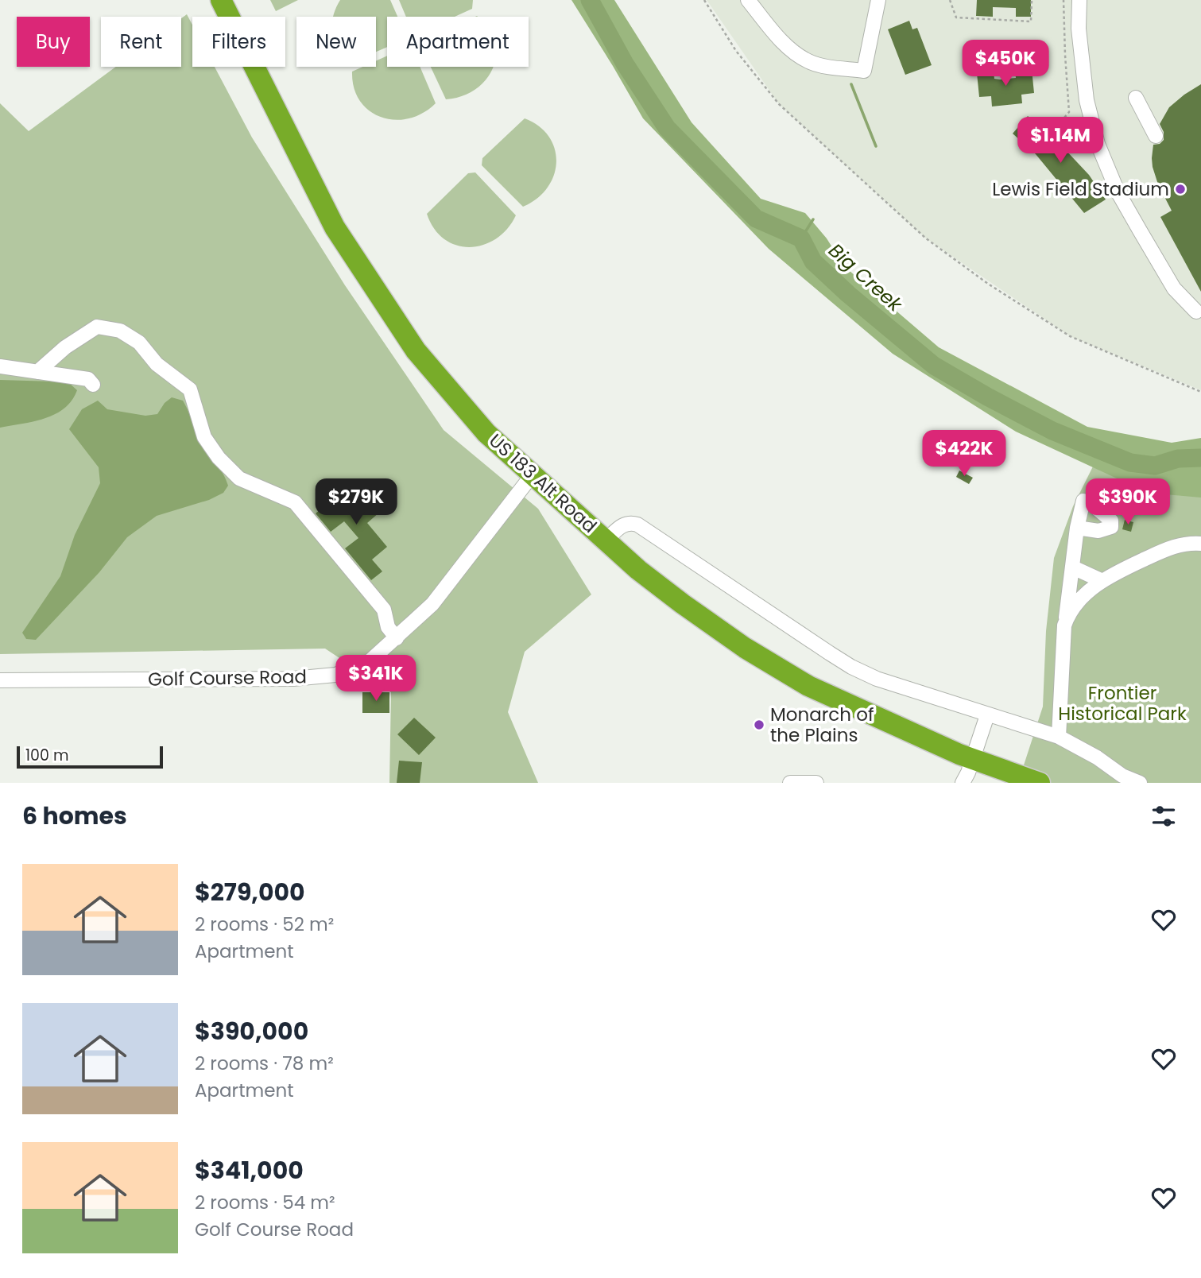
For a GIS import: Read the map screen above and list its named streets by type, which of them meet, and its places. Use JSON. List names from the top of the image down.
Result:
{
  "streets": {
    "highway": ["US 183 Alt Road"],
    "street": ["Golf Course Road"]
  },
  "crossings": [
    ["US 183 Alt Road", "Golf Course Road"]
  ],
  "water": ["Big Creek"],
  "parks": ["Frontier Historical Park"],
  "places": ["Lewis Field Stadium", "Monarch of the Plains"],
  "scale_bar": "100 m",
  "page": {
    "chip": [
      "Buy",
      "Rent",
      "Filters",
      "New",
      "Apartment"
    ],
    "price": [
      "$450K",
      "$1.14M",
      "$422K",
      "$279K",
      "$390K",
      "$341K"
    ],
    "scale": "100 m",
    "heading": "6 homes",
    "list": [
      {
        "name": "$279,000",
        "note": "2 rooms · 52 m² · Apartment"
      },
      {
        "name": "$390,000",
        "note": "2 rooms · 78 m² · Apartment"
      },
      {
        "name": "$341,000",
        "note": "2 rooms · 54 m² · Golf Course Road"
      }
    ]
  }
}
